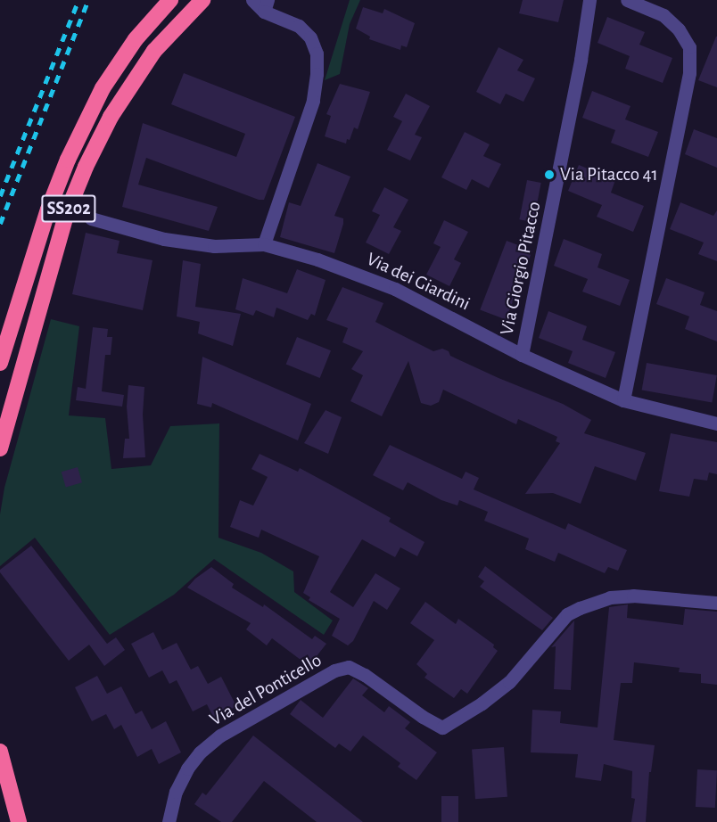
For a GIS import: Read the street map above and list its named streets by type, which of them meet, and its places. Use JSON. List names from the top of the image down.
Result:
{
  "streets": {
    "highway": ["SS202"],
    "street": ["Via Giorgio Pitacco", "Via dei Giardini", "Via del Ponticello"]
  },
  "crossings": [
    ["Via Giorgio Pitacco", "Via dei Giardini"]
  ],
  "places": ["Via Pitacco 41"]
}
